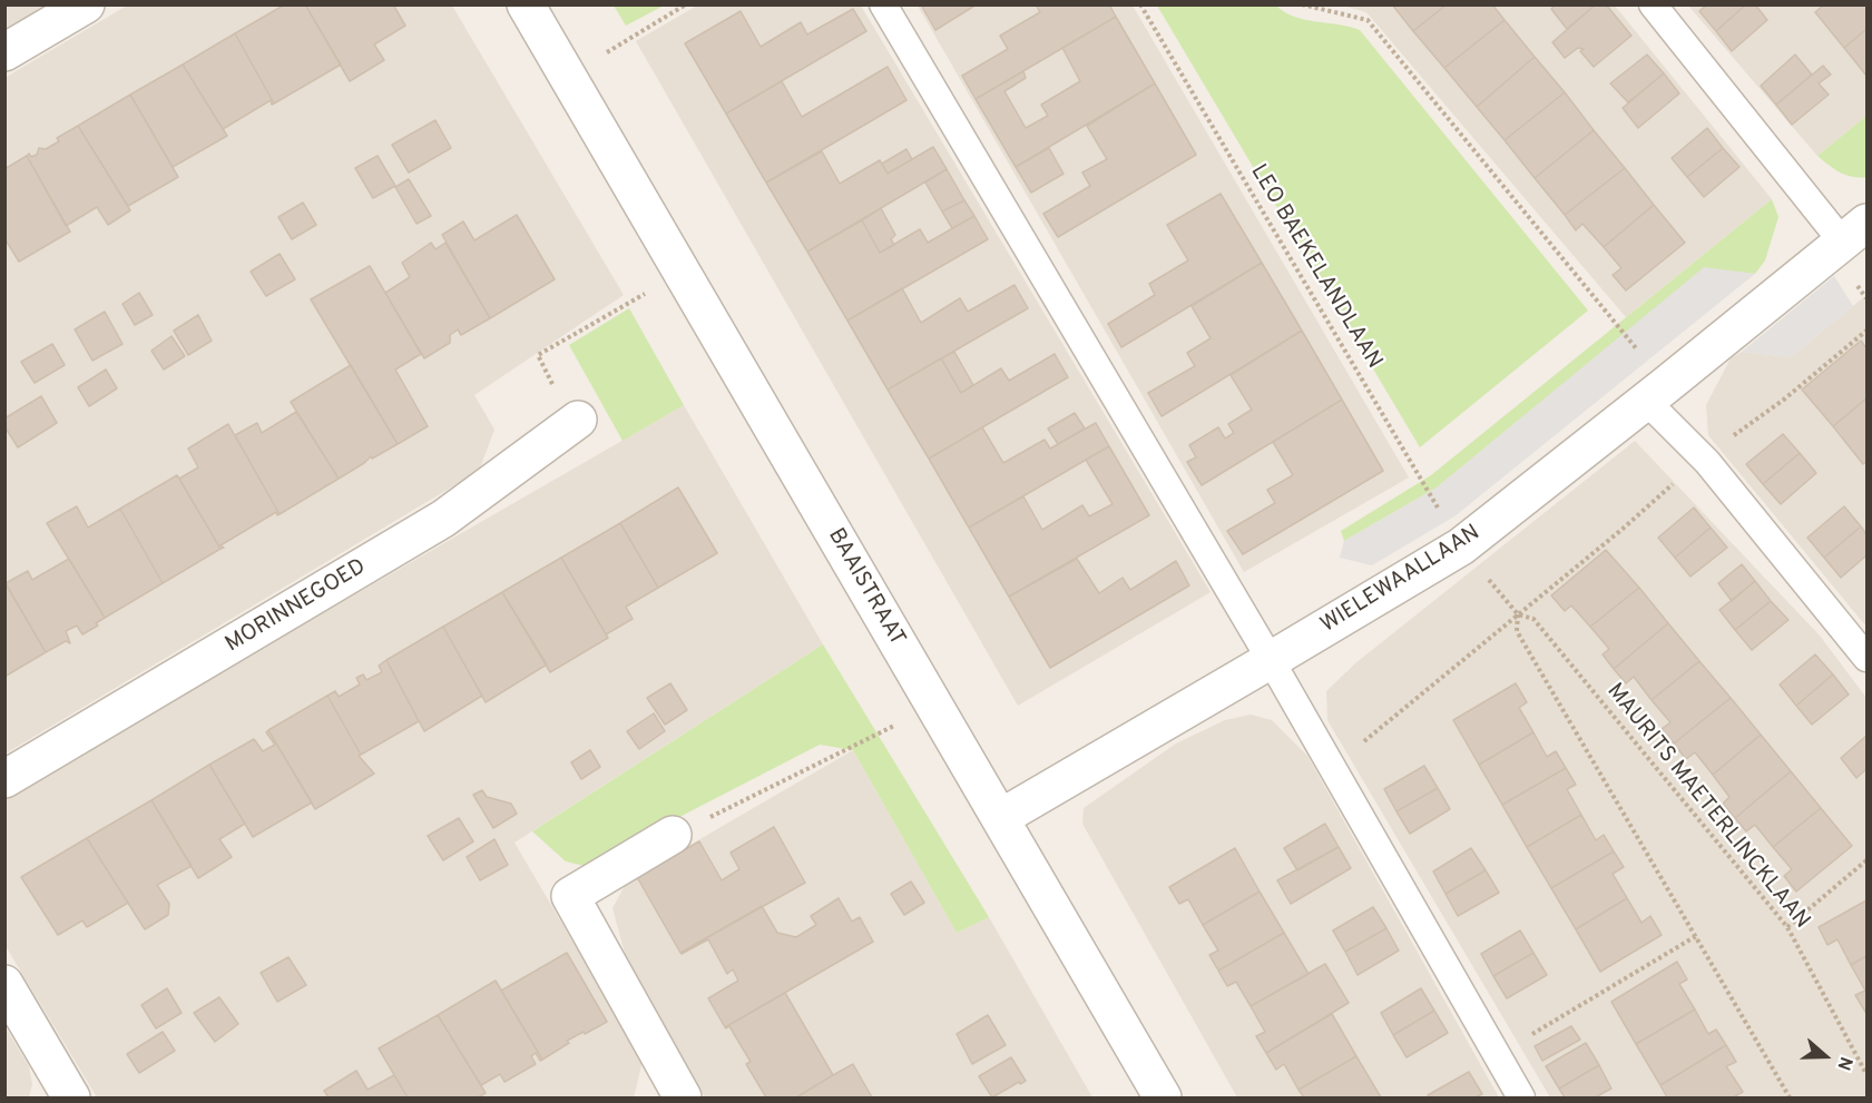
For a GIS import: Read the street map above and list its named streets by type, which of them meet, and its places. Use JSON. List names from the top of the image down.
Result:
{
  "streets": {
    "street": ["WIELEWAALLAAN", "BAAISTRAAT", "MORINNEGOED"],
    "path": ["LEO BAEKELANDLAAN", "MAURITS MAETERLINCKLAAN"]
  },
  "crossings": [
    ["LEO BAEKELANDLAAN", "WIELEWAALLAAN"],
    ["LEO BAEKELANDLAAN", "MAURITS MAETERLINCKLAAN"],
    ["WIELEWAALLAAN", "BAAISTRAAT"],
    ["WIELEWAALLAAN", "MAURITS MAETERLINCKLAAN"]
  ],
  "north": "right"
}
